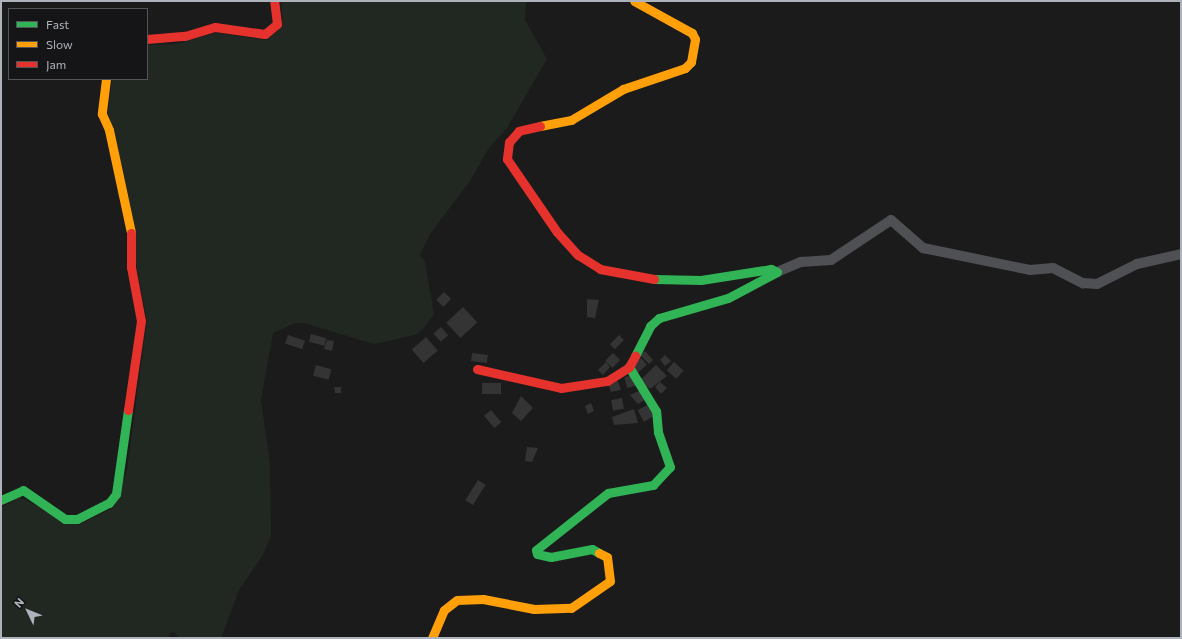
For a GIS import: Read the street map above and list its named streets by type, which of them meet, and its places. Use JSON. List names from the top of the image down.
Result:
{
  "legend": ["Fast", "Slow", "Jam"],
  "north": "top left"
}
